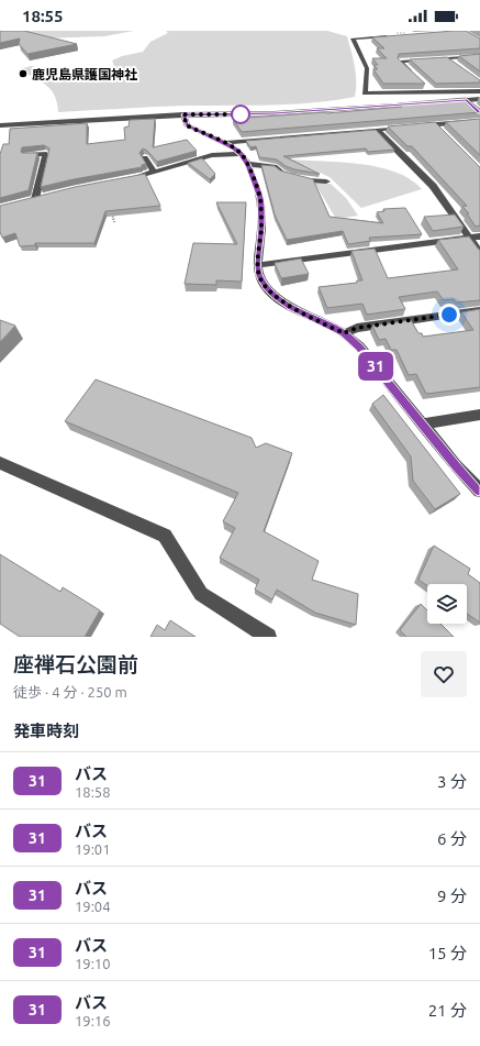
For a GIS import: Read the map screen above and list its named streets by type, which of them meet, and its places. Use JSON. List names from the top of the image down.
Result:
{
  "places": ["鹿児島県護国神社"],
  "lines": ["bus line 31"],
  "page": {
    "status": "18:55",
    "on_map": "31",
    "heading": [
      ["座禅石公園前", "徒歩 · 4 分 · 250 m"],
      "発車時刻"
    ],
    "list": [
      {
        "mark": "31",
        "name": "バス",
        "note": "18:58",
        "value": "3 分"
      },
      {
        "mark": "31",
        "name": "バス",
        "note": "19:01",
        "value": "6 分"
      },
      {
        "mark": "31",
        "name": "バス",
        "note": "19:04",
        "value": "9 分"
      },
      {
        "mark": "31",
        "name": "バス",
        "note": "19:10",
        "value": "15 分"
      },
      {
        "mark": "31",
        "name": "バス",
        "note": "19:16",
        "value": "21 分"
      }
    ]
  }
}
